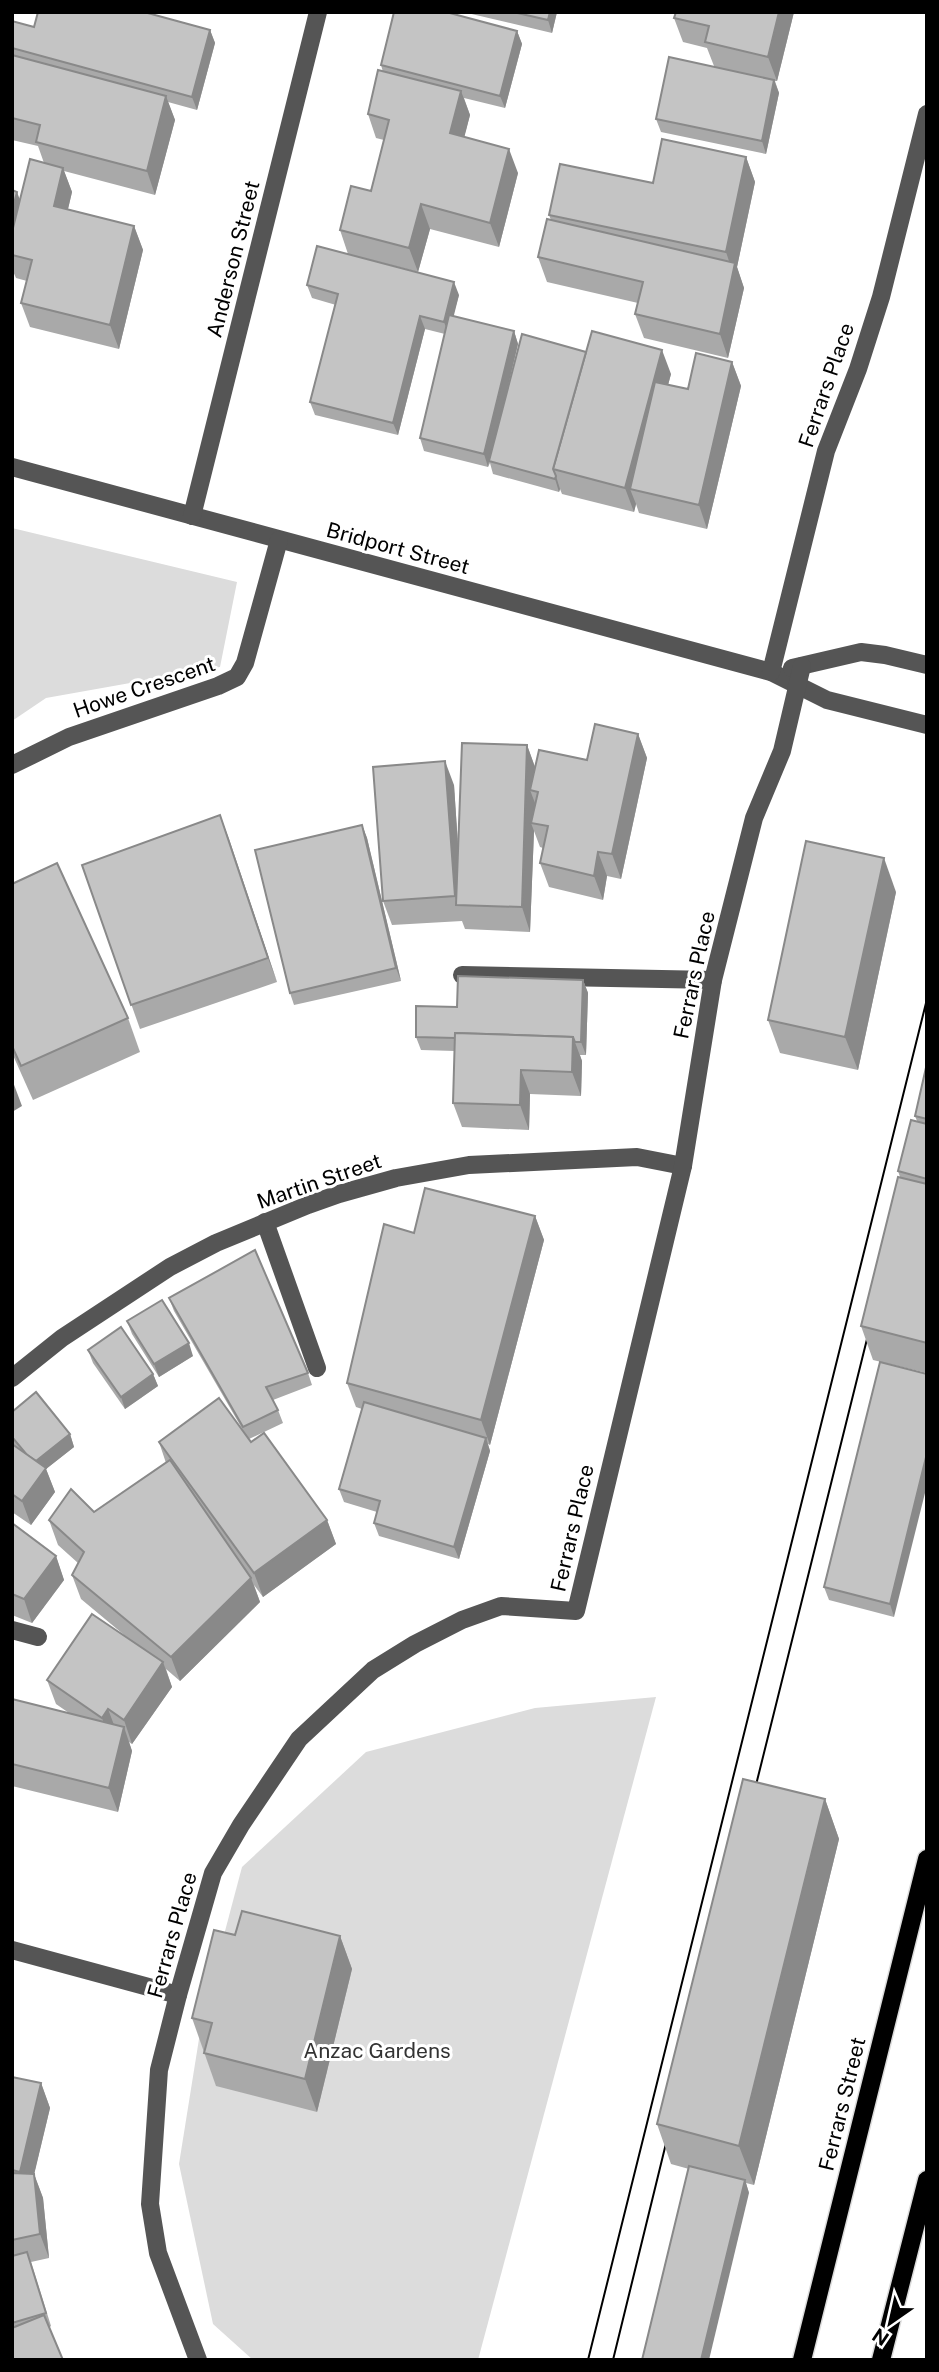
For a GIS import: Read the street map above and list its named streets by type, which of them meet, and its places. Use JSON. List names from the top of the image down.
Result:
{
  "streets": {
    "main road": ["Ferrars Street"],
    "street": [
      "Anderson Street",
      "Ferrars Place",
      "Bridport Street",
      "Howe Crescent",
      "Martin Street"
    ]
  },
  "crossings": [
    ["Anderson Street", "Bridport Street"],
    ["Ferrars Place", "Bridport Street"],
    ["Ferrars Place", "Martin Street"],
    ["Bridport Street", "Howe Crescent"]
  ],
  "parks": ["Anzac Gardens"],
  "north": "bottom left"
}
